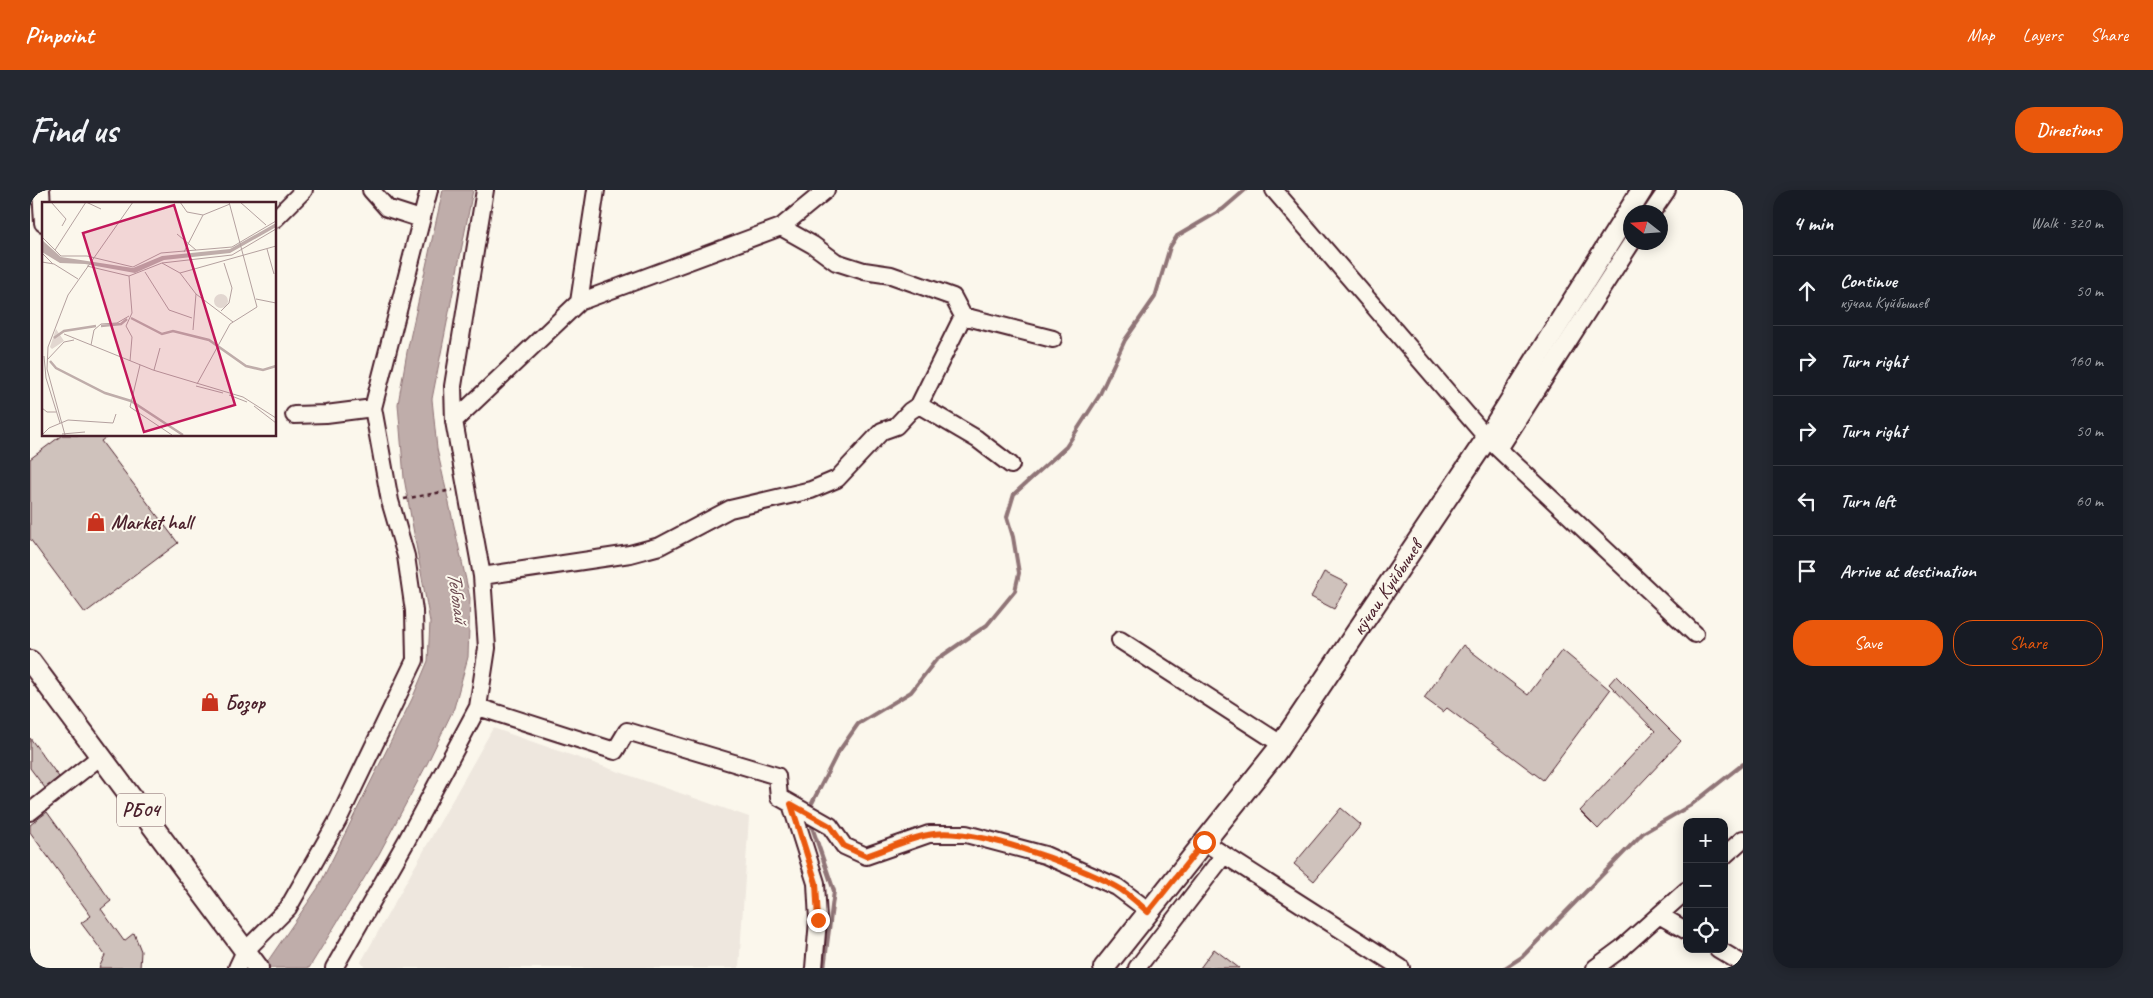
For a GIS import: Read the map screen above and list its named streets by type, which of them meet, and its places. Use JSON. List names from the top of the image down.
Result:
{
  "streets": {
    "main road": ["кӯчаи Куйбышев", "РБ04"]
  },
  "water": ["Теболай"],
  "places": {
    "shop": ["Market hall", "Бозор"]
  },
  "north": "left",
  "page": {
    "header": "Pinpoint",
    "nav": ["Map", "Layers", "Share"],
    "buttons": [
      "Directions",
      ["Save", "Share"]
    ],
    "title": "Find us",
    "heading": ["4 min", "Walk · 320 m"],
    "list": [
      ["Continue", "кӯчаи Куйбышев", "50 m"],
      ["Turn right", "160 m"],
      ["Turn right", "50 m"],
      ["Turn left", "60 m"],
      "Arrive at destination"
    ],
    "map_buttons": ["+", "−"]
  }
}
